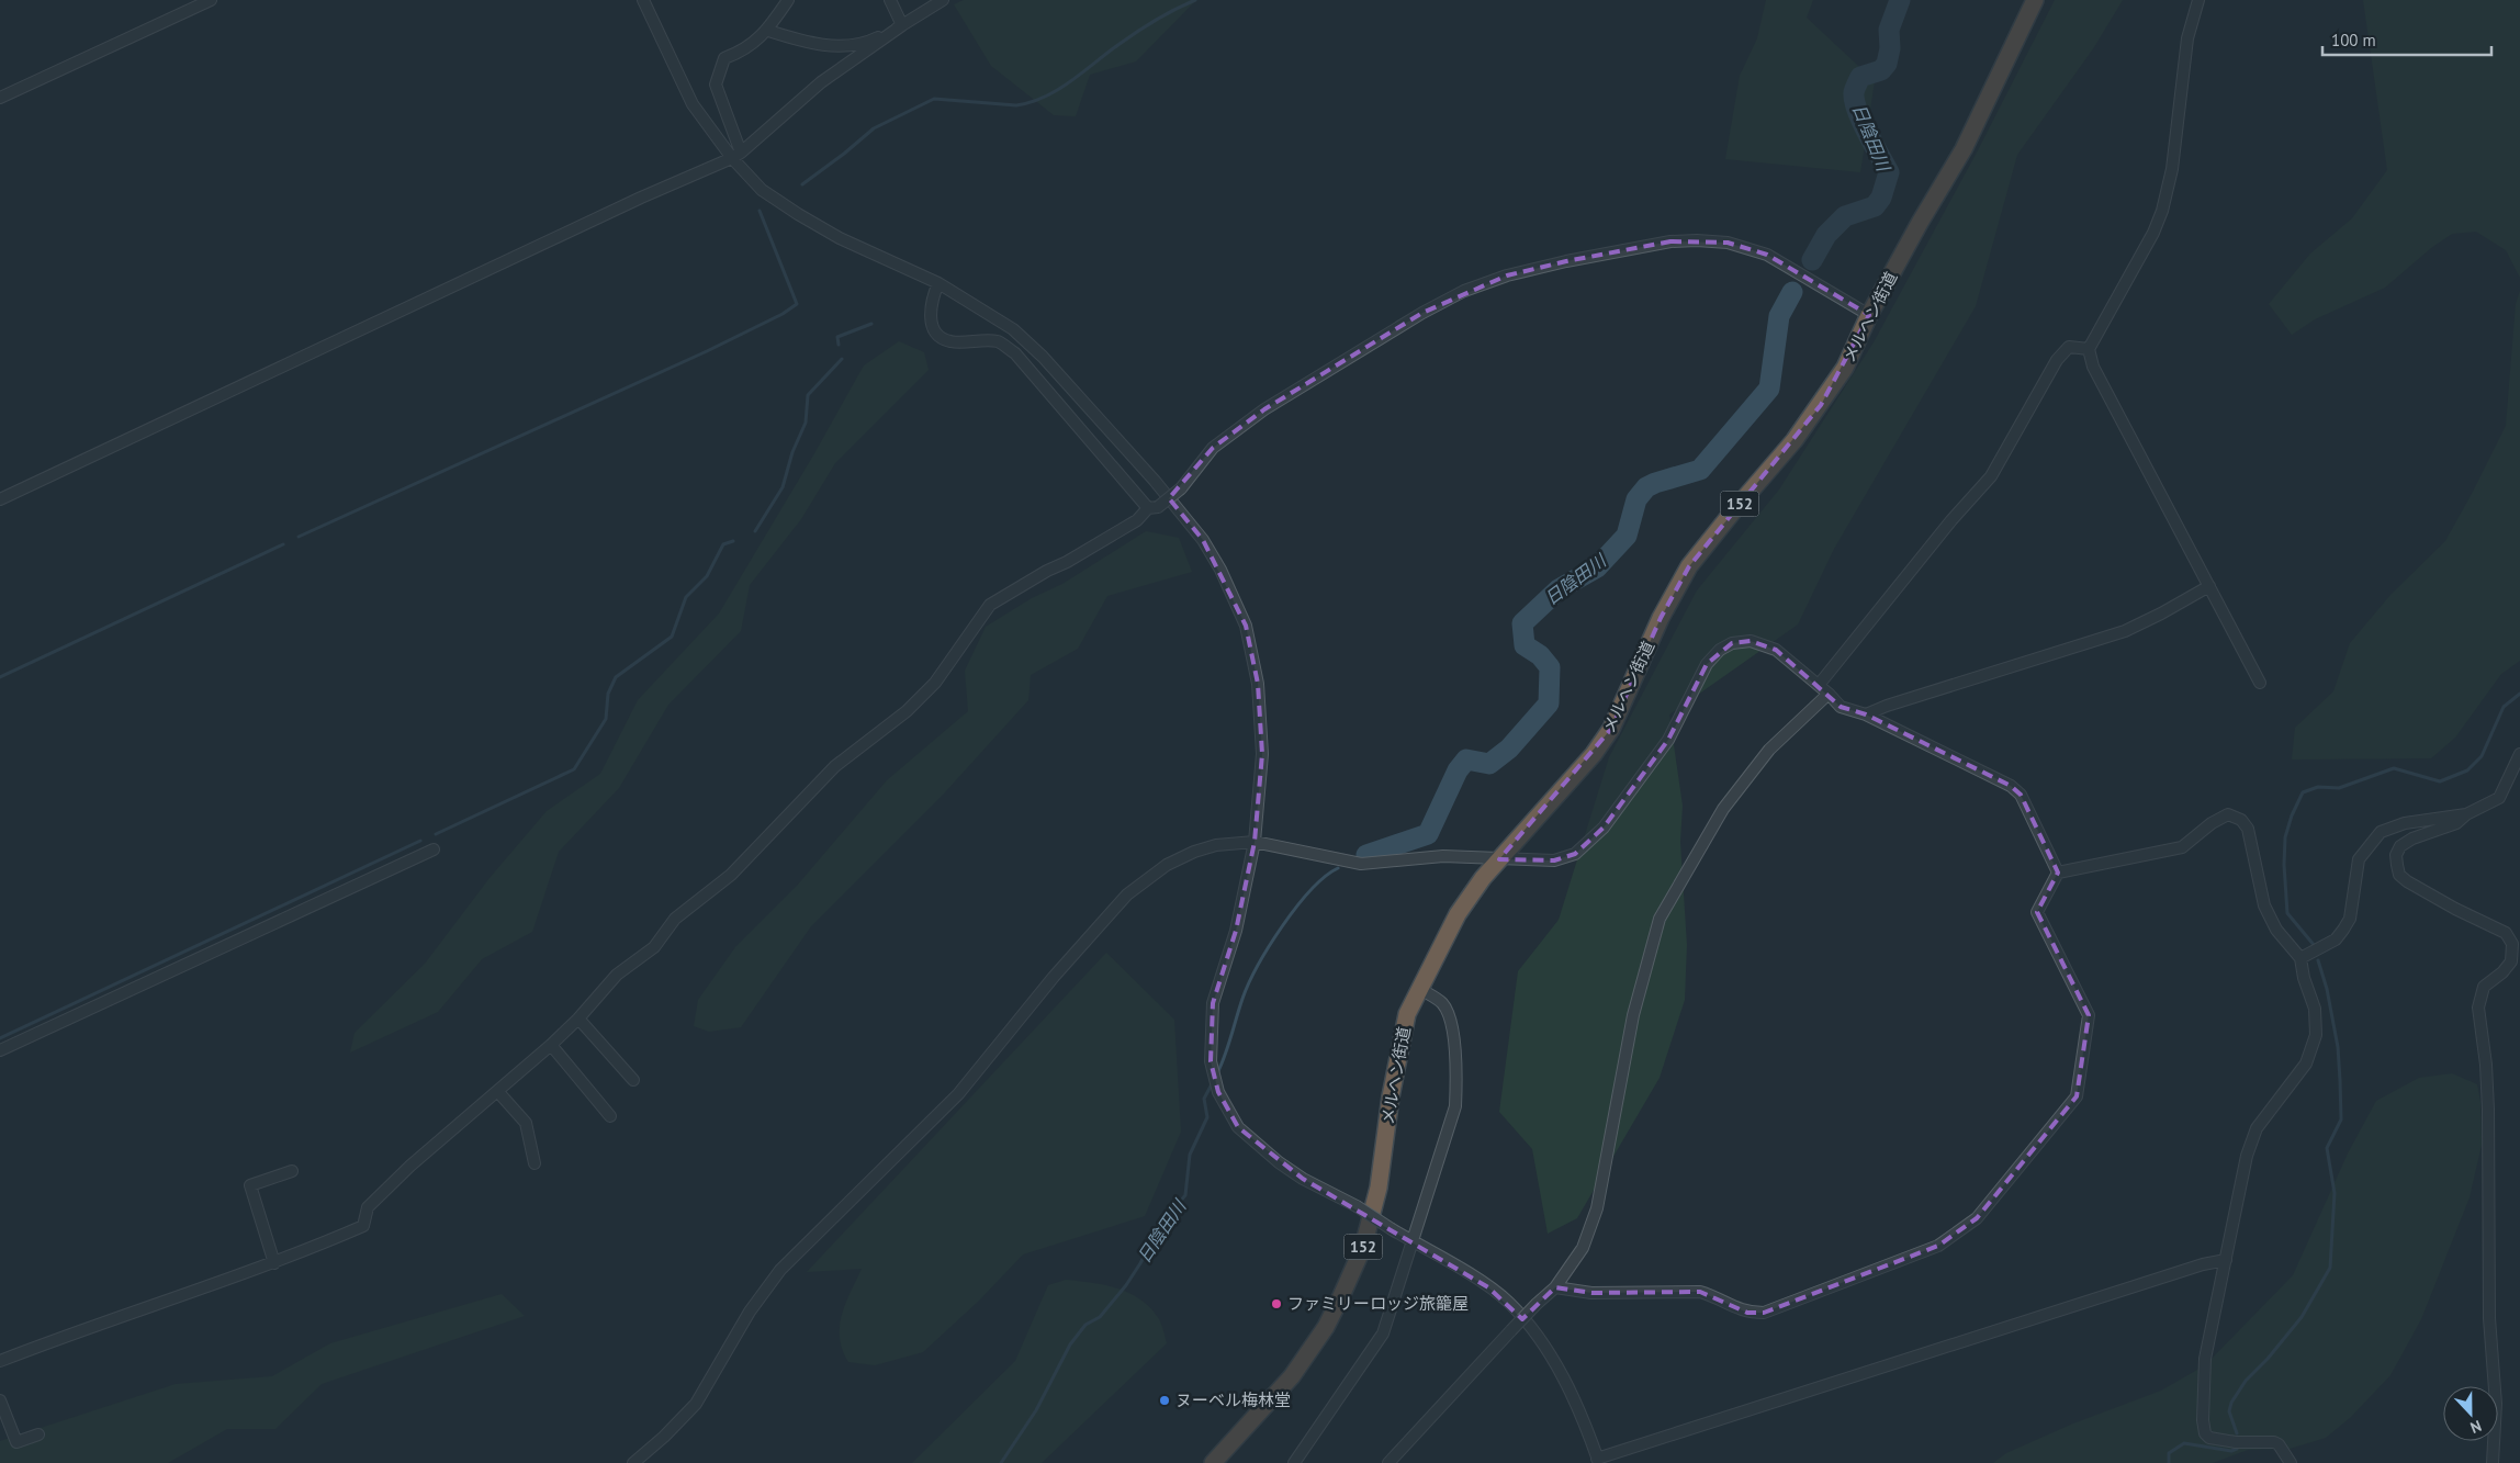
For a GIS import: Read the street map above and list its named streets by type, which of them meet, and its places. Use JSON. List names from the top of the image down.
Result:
{
  "streets": {
    "highway": ["メルヘン街道", "152"]
  },
  "water": ["日陰田川"],
  "places": ["ファミリーロッジ旅籠屋", "ヌーベル梅林堂"],
  "scale_bar": "100 m",
  "north": "bottom"
}
